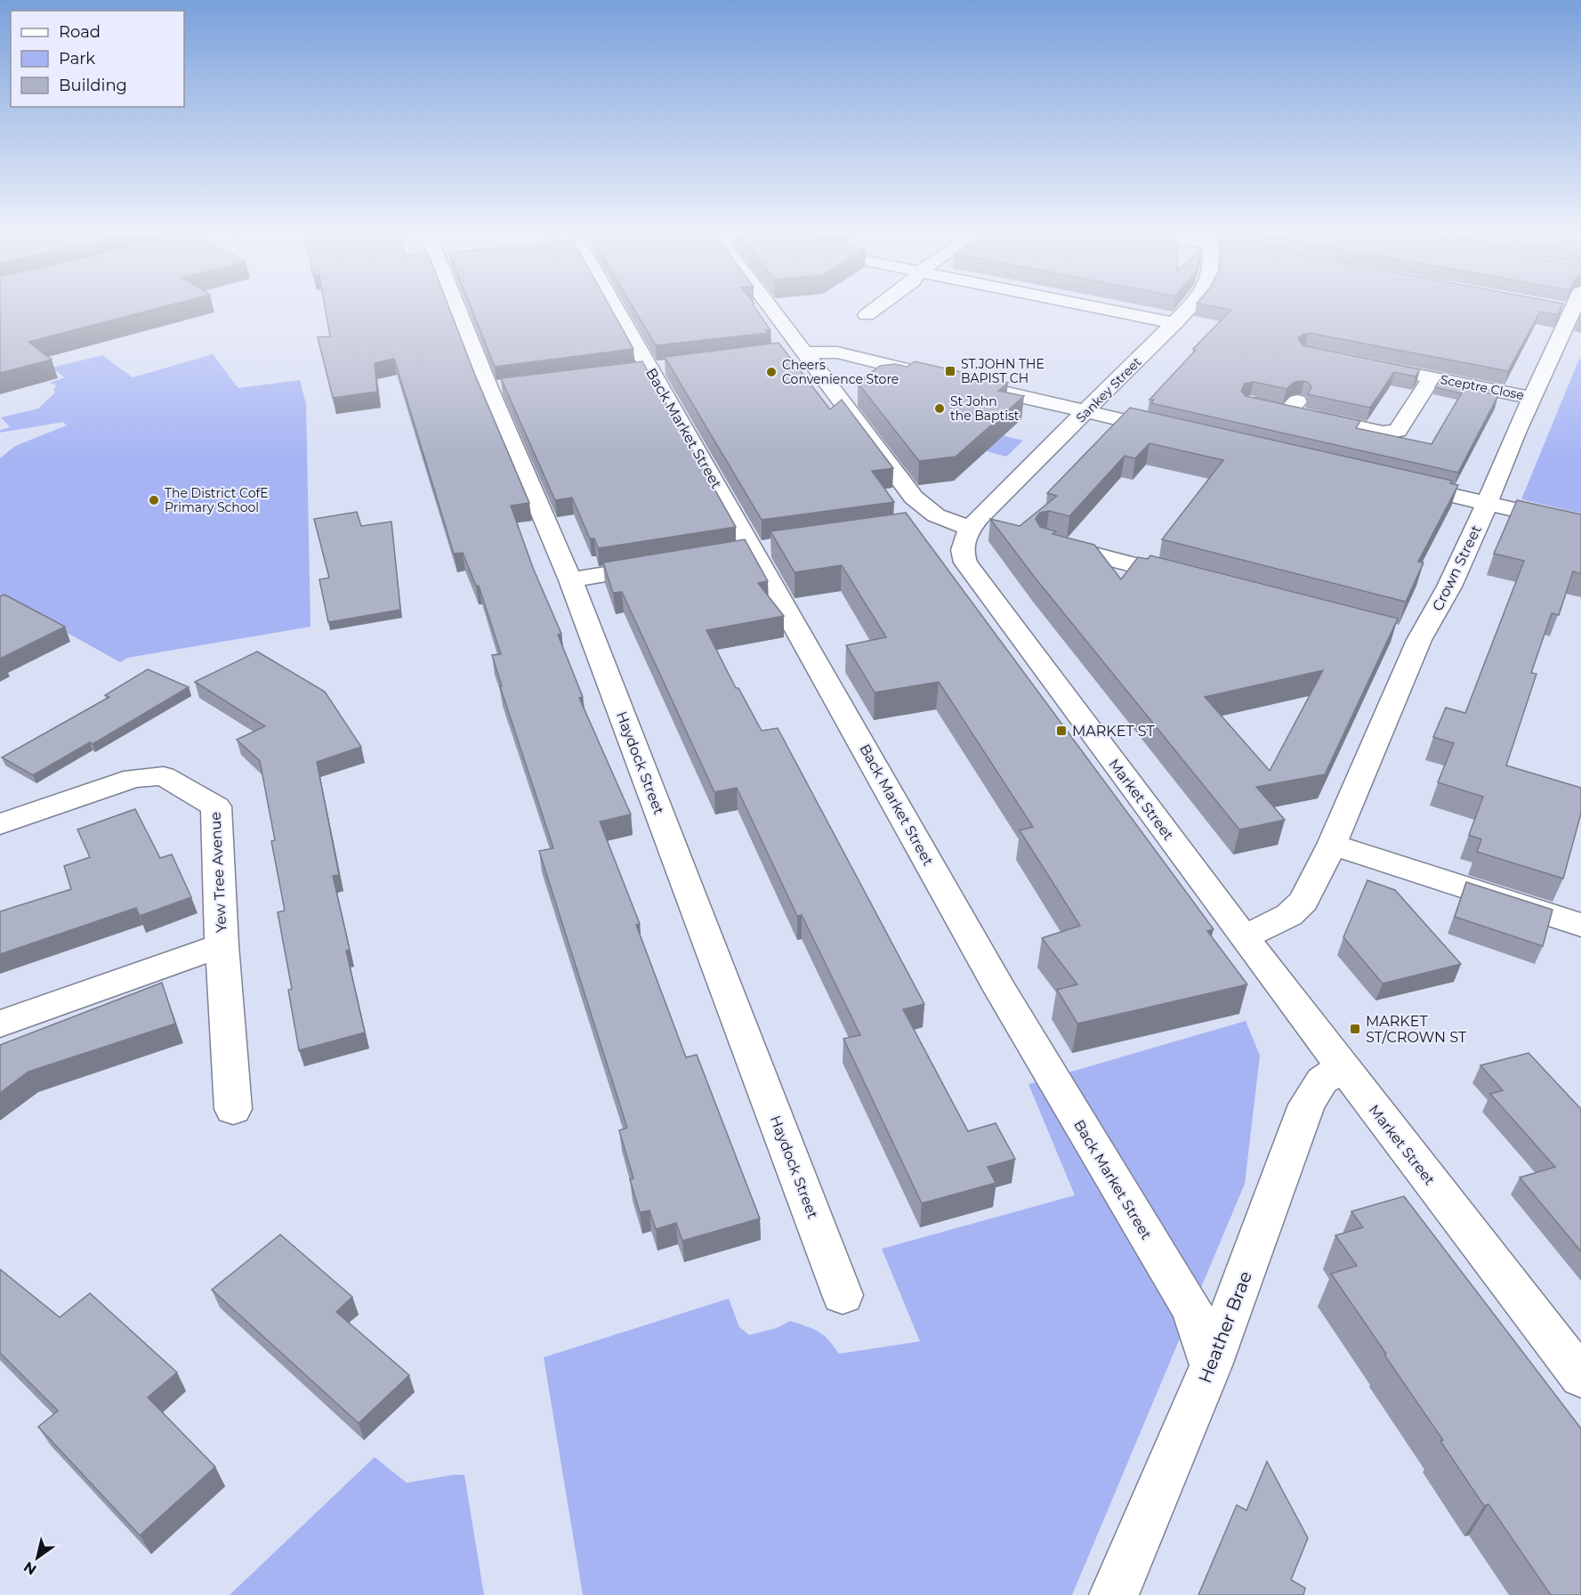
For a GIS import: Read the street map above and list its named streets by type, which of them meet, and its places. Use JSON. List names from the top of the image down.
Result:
{
  "streets": {
    "street": [
      "Sceptre Close",
      "Sankey Street",
      "Back Market Street",
      "Crown Street",
      "Haydock Street",
      "Market Street",
      "Yew Tree Avenue",
      "Heather Brae"
    ]
  },
  "crossings": [
    ["Sceptre Close", "Crown Street"],
    ["Sankey Street", "Market Street"],
    ["Back Market Street", "Heather Brae"],
    ["Crown Street", "Market Street"],
    ["Market Street", "Heather Brae"]
  ],
  "places": {
    "transit": ["ST.JOHN THE BAPIST CH", "MARKET ST", "MARKET ST/CROWN ST"],
    "other": ["Cheers Convenience Store", "St John the Baptist", "The District CofE Primary School"]
  },
  "legend": ["Road", "Park", "Building"],
  "north": "bottom left"
}
